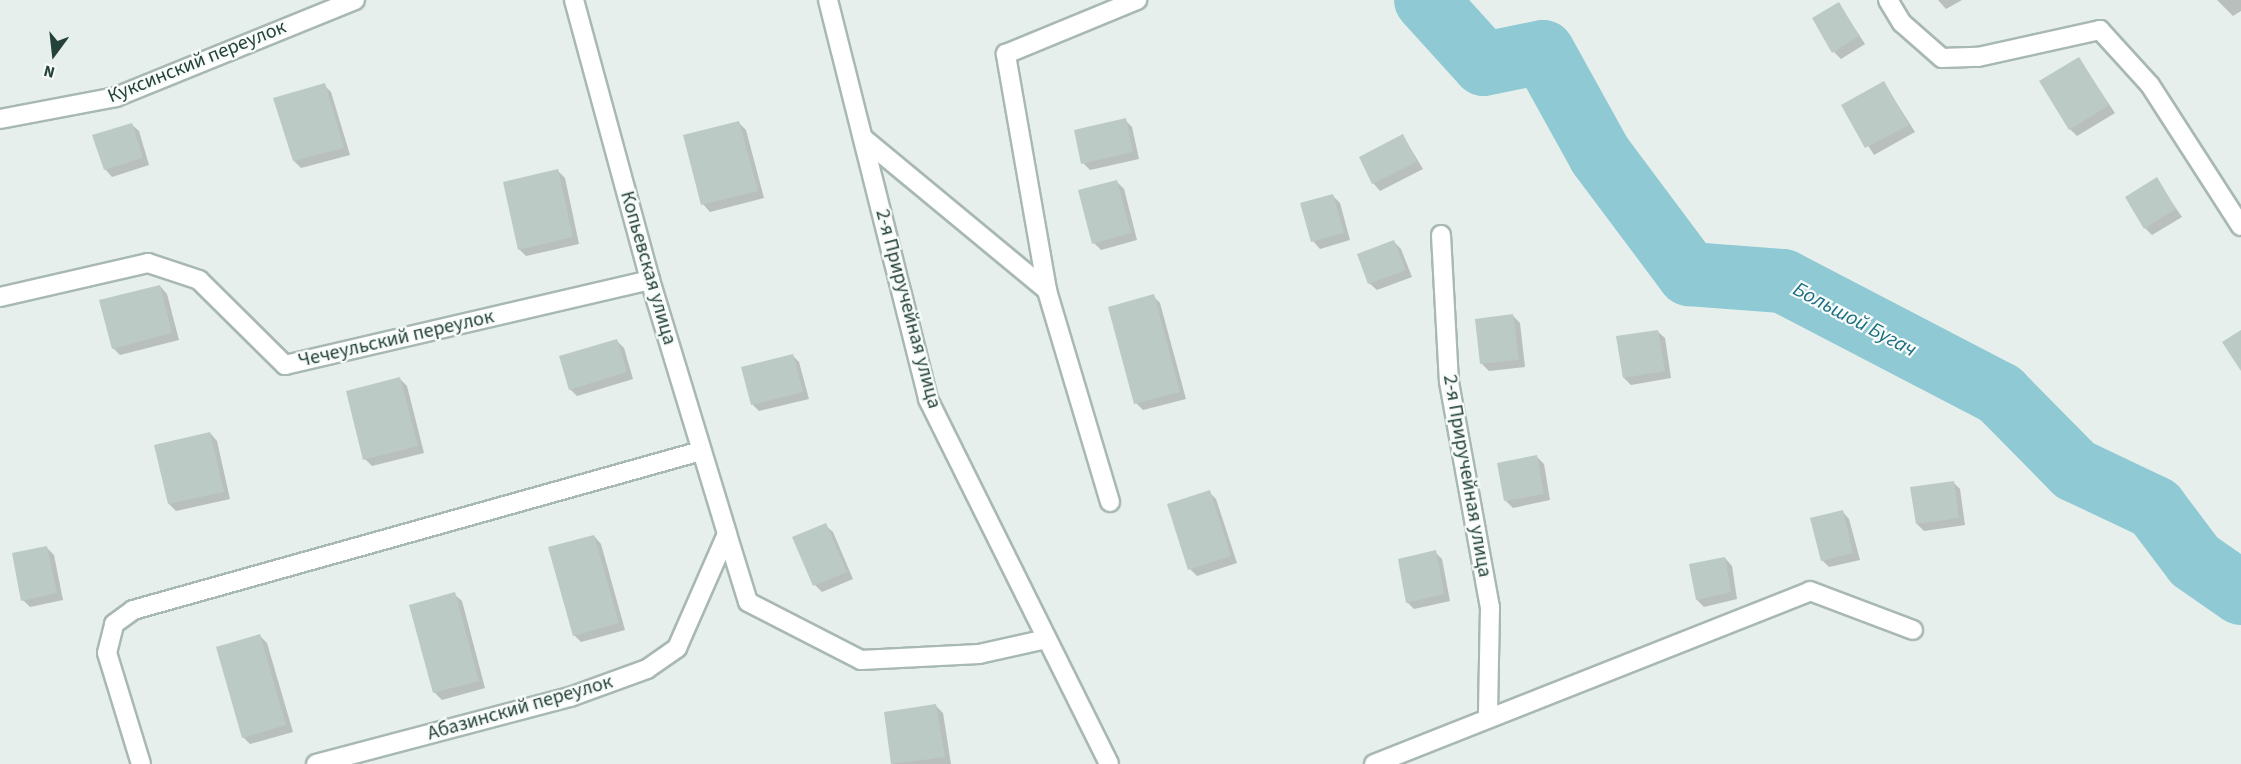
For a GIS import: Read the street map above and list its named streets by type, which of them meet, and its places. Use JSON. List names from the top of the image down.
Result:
{
  "streets": {
    "street": [
      "Куксинский переулок",
      "Копьевская улица",
      "2-я Приручейная улица",
      "Чечеульский переулок",
      "Абазинский переулок"
    ]
  },
  "crossings": [
    ["Копьевская улица", "Чечеульский переулок"],
    ["Копьевская улица", "Абазинский переулок"]
  ],
  "water": ["Большой Бугач"],
  "north": "bottom"
}
